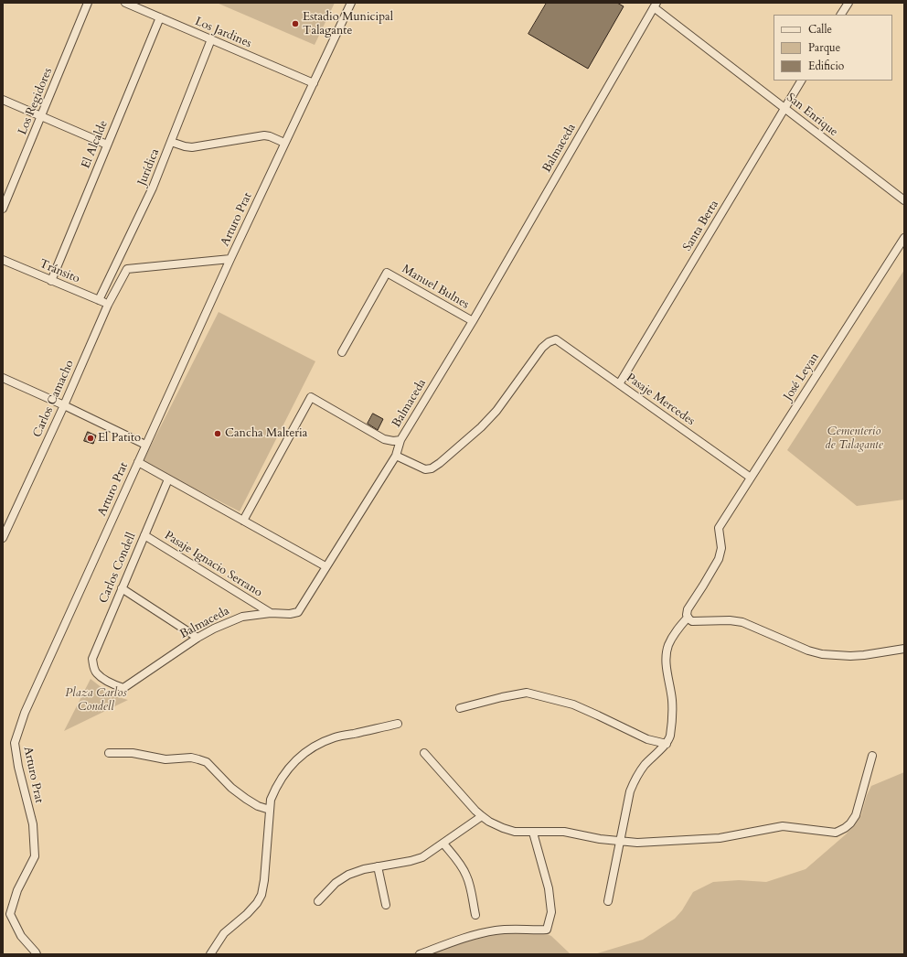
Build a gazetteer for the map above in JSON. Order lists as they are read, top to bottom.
{
  "streets": {
    "street": [
      "Los Jardines",
      "Los Regidores",
      "San Enrique",
      "El Alcalde",
      "Balmaceda",
      "Jurídica",
      "Arturo Prat",
      "Santa Berta",
      "Tránsito",
      "Manuel Bulnes",
      "José Leyan",
      "Carlos Camacho",
      "Pasaje Mercedes",
      "Pasaje Ignacio Serrano",
      "Carlos Condell"
    ]
  },
  "crossings": [
    ["Los Jardines", "El Alcalde"],
    ["Los Jardines", "Jurídica"],
    ["Los Jardines", "Arturo Prat"],
    ["San Enrique", "Balmaceda"],
    ["San Enrique", "Santa Berta"],
    ["El Alcalde", "Tránsito"],
    ["Balmaceda", "Manuel Bulnes"],
    ["Balmaceda", "Pasaje Mercedes"],
    ["Balmaceda", "Pasaje Ignacio Serrano"],
    ["Balmaceda", "Carlos Condell"],
    ["Jurídica", "Tránsito"],
    ["Arturo Prat", "Carlos Camacho"],
    ["Santa Berta", "Pasaje Mercedes"],
    ["Tránsito", "Carlos Camacho"],
    ["José Leyan", "Pasaje Mercedes"],
    ["Pasaje Ignacio Serrano", "Carlos Condell"]
  ],
  "parks": ["Cementerio de Talagante", "Plaza Carlos Condell"],
  "places": ["Estadio Municipal Talagante", "Cancha Malteria", "El Patito"],
  "legend": ["Calle", "Parque", "Edificio"]
}
